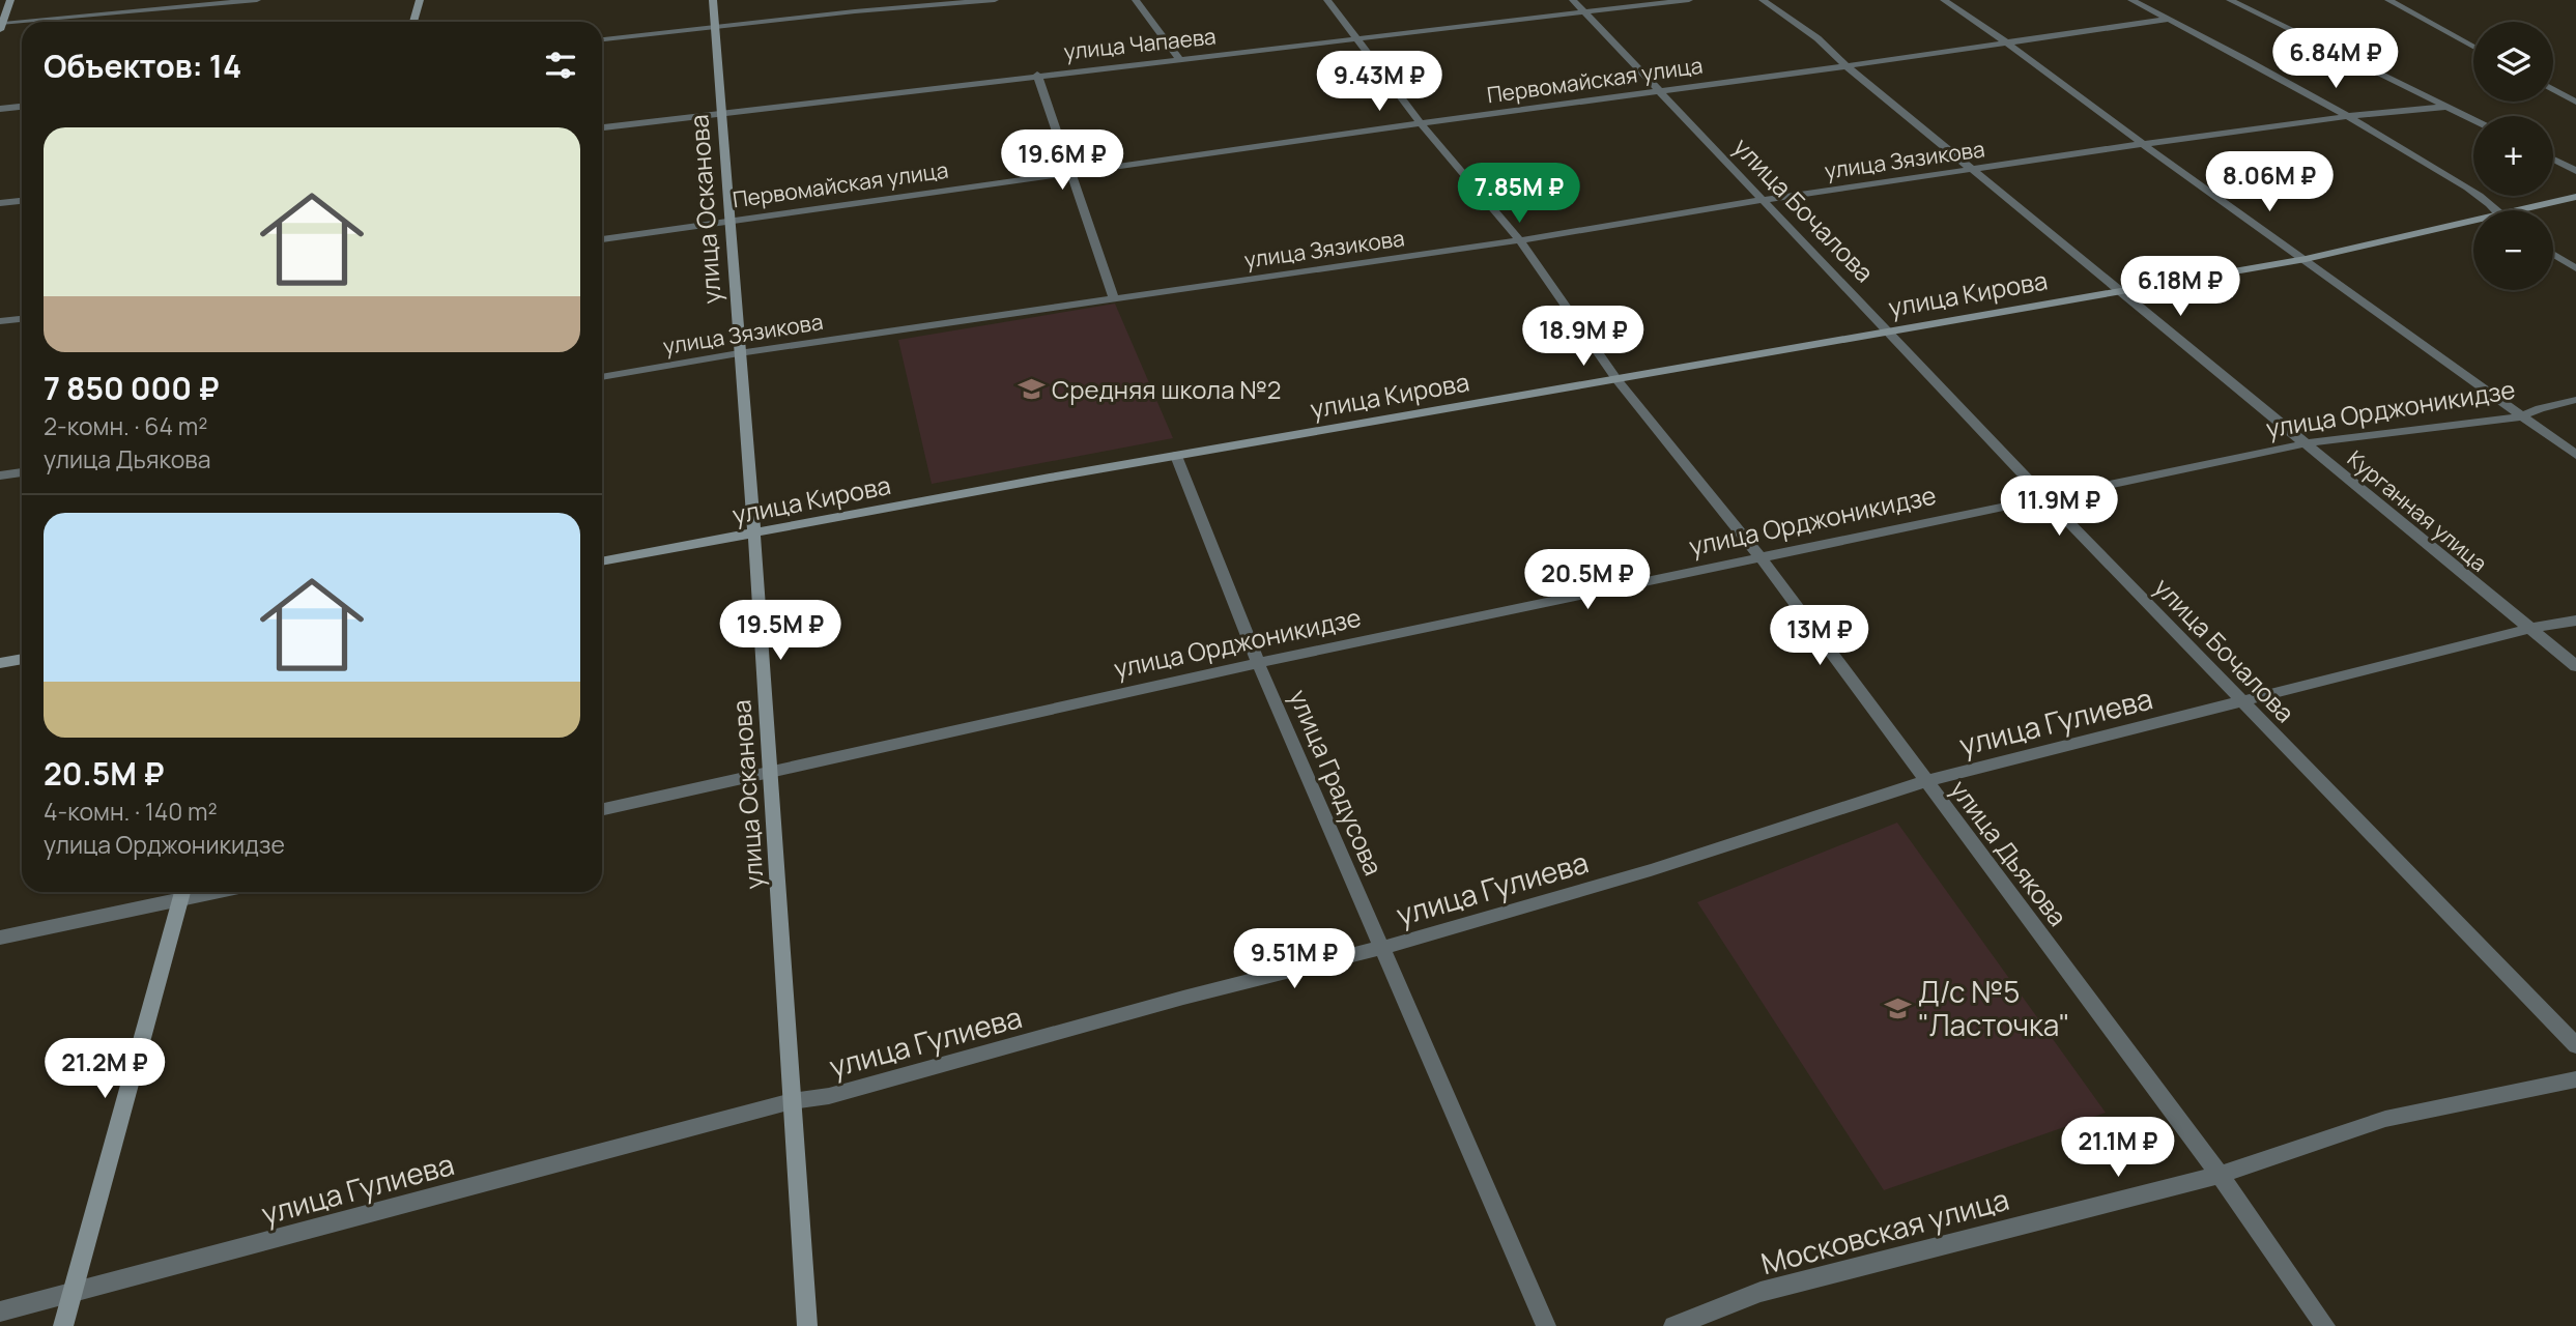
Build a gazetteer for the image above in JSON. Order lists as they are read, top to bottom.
{
  "streets": {
    "main road": ["улица Осканова", "улица Кирова"],
    "street": [
      "улица Чапаева",
      "Первомайская улица",
      "улица Зязикова",
      "улица Бочалова",
      "улица Орджоникидзе",
      "Курганная улица",
      "улица Гулиева",
      "улица Градусова",
      "улица Дьякова",
      "Московская улица"
    ]
  },
  "crossings": [
    ["улица Чапаева", "улица Осканова"],
    ["улица Чапаева", "улица Бочалова"],
    ["улица Чапаева", "улица Дьякова"],
    ["Первомайская улица", "улица Осканова"],
    ["Первомайская улица", "улица Бочалова"],
    ["Первомайская улица", "Курганная улица"],
    ["Первомайская улица", "улица Дьякова"],
    ["улица Зязикова", "улица Осканова"],
    ["улица Зязикова", "улица Бочалова"],
    ["улица Зязикова", "Курганная улица"],
    ["улица Зязикова", "улица Дьякова"],
    ["улица Осканова", "улица Кирова"],
    ["улица Осканова", "улица Орджоникидзе"],
    ["улица Осканова", "улица Гулиева"],
    ["улица Бочалова", "улица Кирова"],
    ["улица Бочалова", "улица Орджоникидзе"],
    ["улица Бочалова", "улица Гулиева"],
    ["улица Кирова", "Курганная улица"],
    ["улица Кирова", "улица Градусова"],
    ["улица Кирова", "улица Дьякова"],
    ["улица Орджоникидзе", "Курганная улица"],
    ["улица Орджоникидзе", "улица Градусова"],
    ["улица Орджоникидзе", "улица Дьякова"],
    ["Курганная улица", "улица Гулиева"],
    ["улица Гулиева", "улица Градусова"],
    ["улица Гулиева", "улица Дьякова"],
    ["улица Дьякова", "Московская улица"]
  ],
  "places": {
    "school or university": ["Средняя школа №2", "Д/с №5 \"Ласточка\""]
  },
  "page": {
    "map_buttons": ["+", "−"],
    "heading": "Объектов: 14",
    "price": [
      "6.84M ₽",
      "9.43M ₽",
      "19.6M ₽",
      "8.06M ₽",
      "7.85M ₽",
      "6.18M ₽",
      "18.9M ₽",
      "11.9M ₽",
      "20.5M ₽",
      "19.5M ₽",
      "13M ₽",
      "9.51M ₽",
      "21.2M ₽",
      "21.1M ₽"
    ],
    "list": [
      {
        "name": "7 850 000 ₽",
        "note": "2-комн. · 64 m² · улица Дьякова"
      },
      {
        "name": "20.5M ₽",
        "note": "4-комн. · 140 m² · улица Орджоникидзе"
      }
    ]
  }
}
